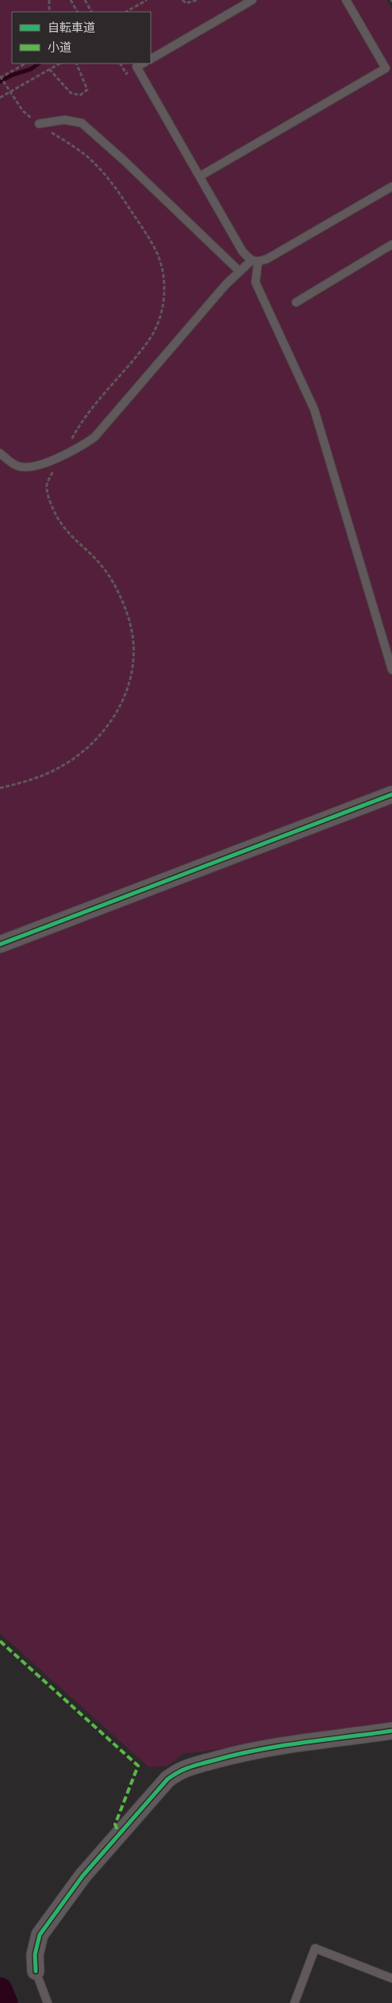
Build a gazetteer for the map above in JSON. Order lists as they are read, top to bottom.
{
  "legend": ["自転車道", "小道"]
}
